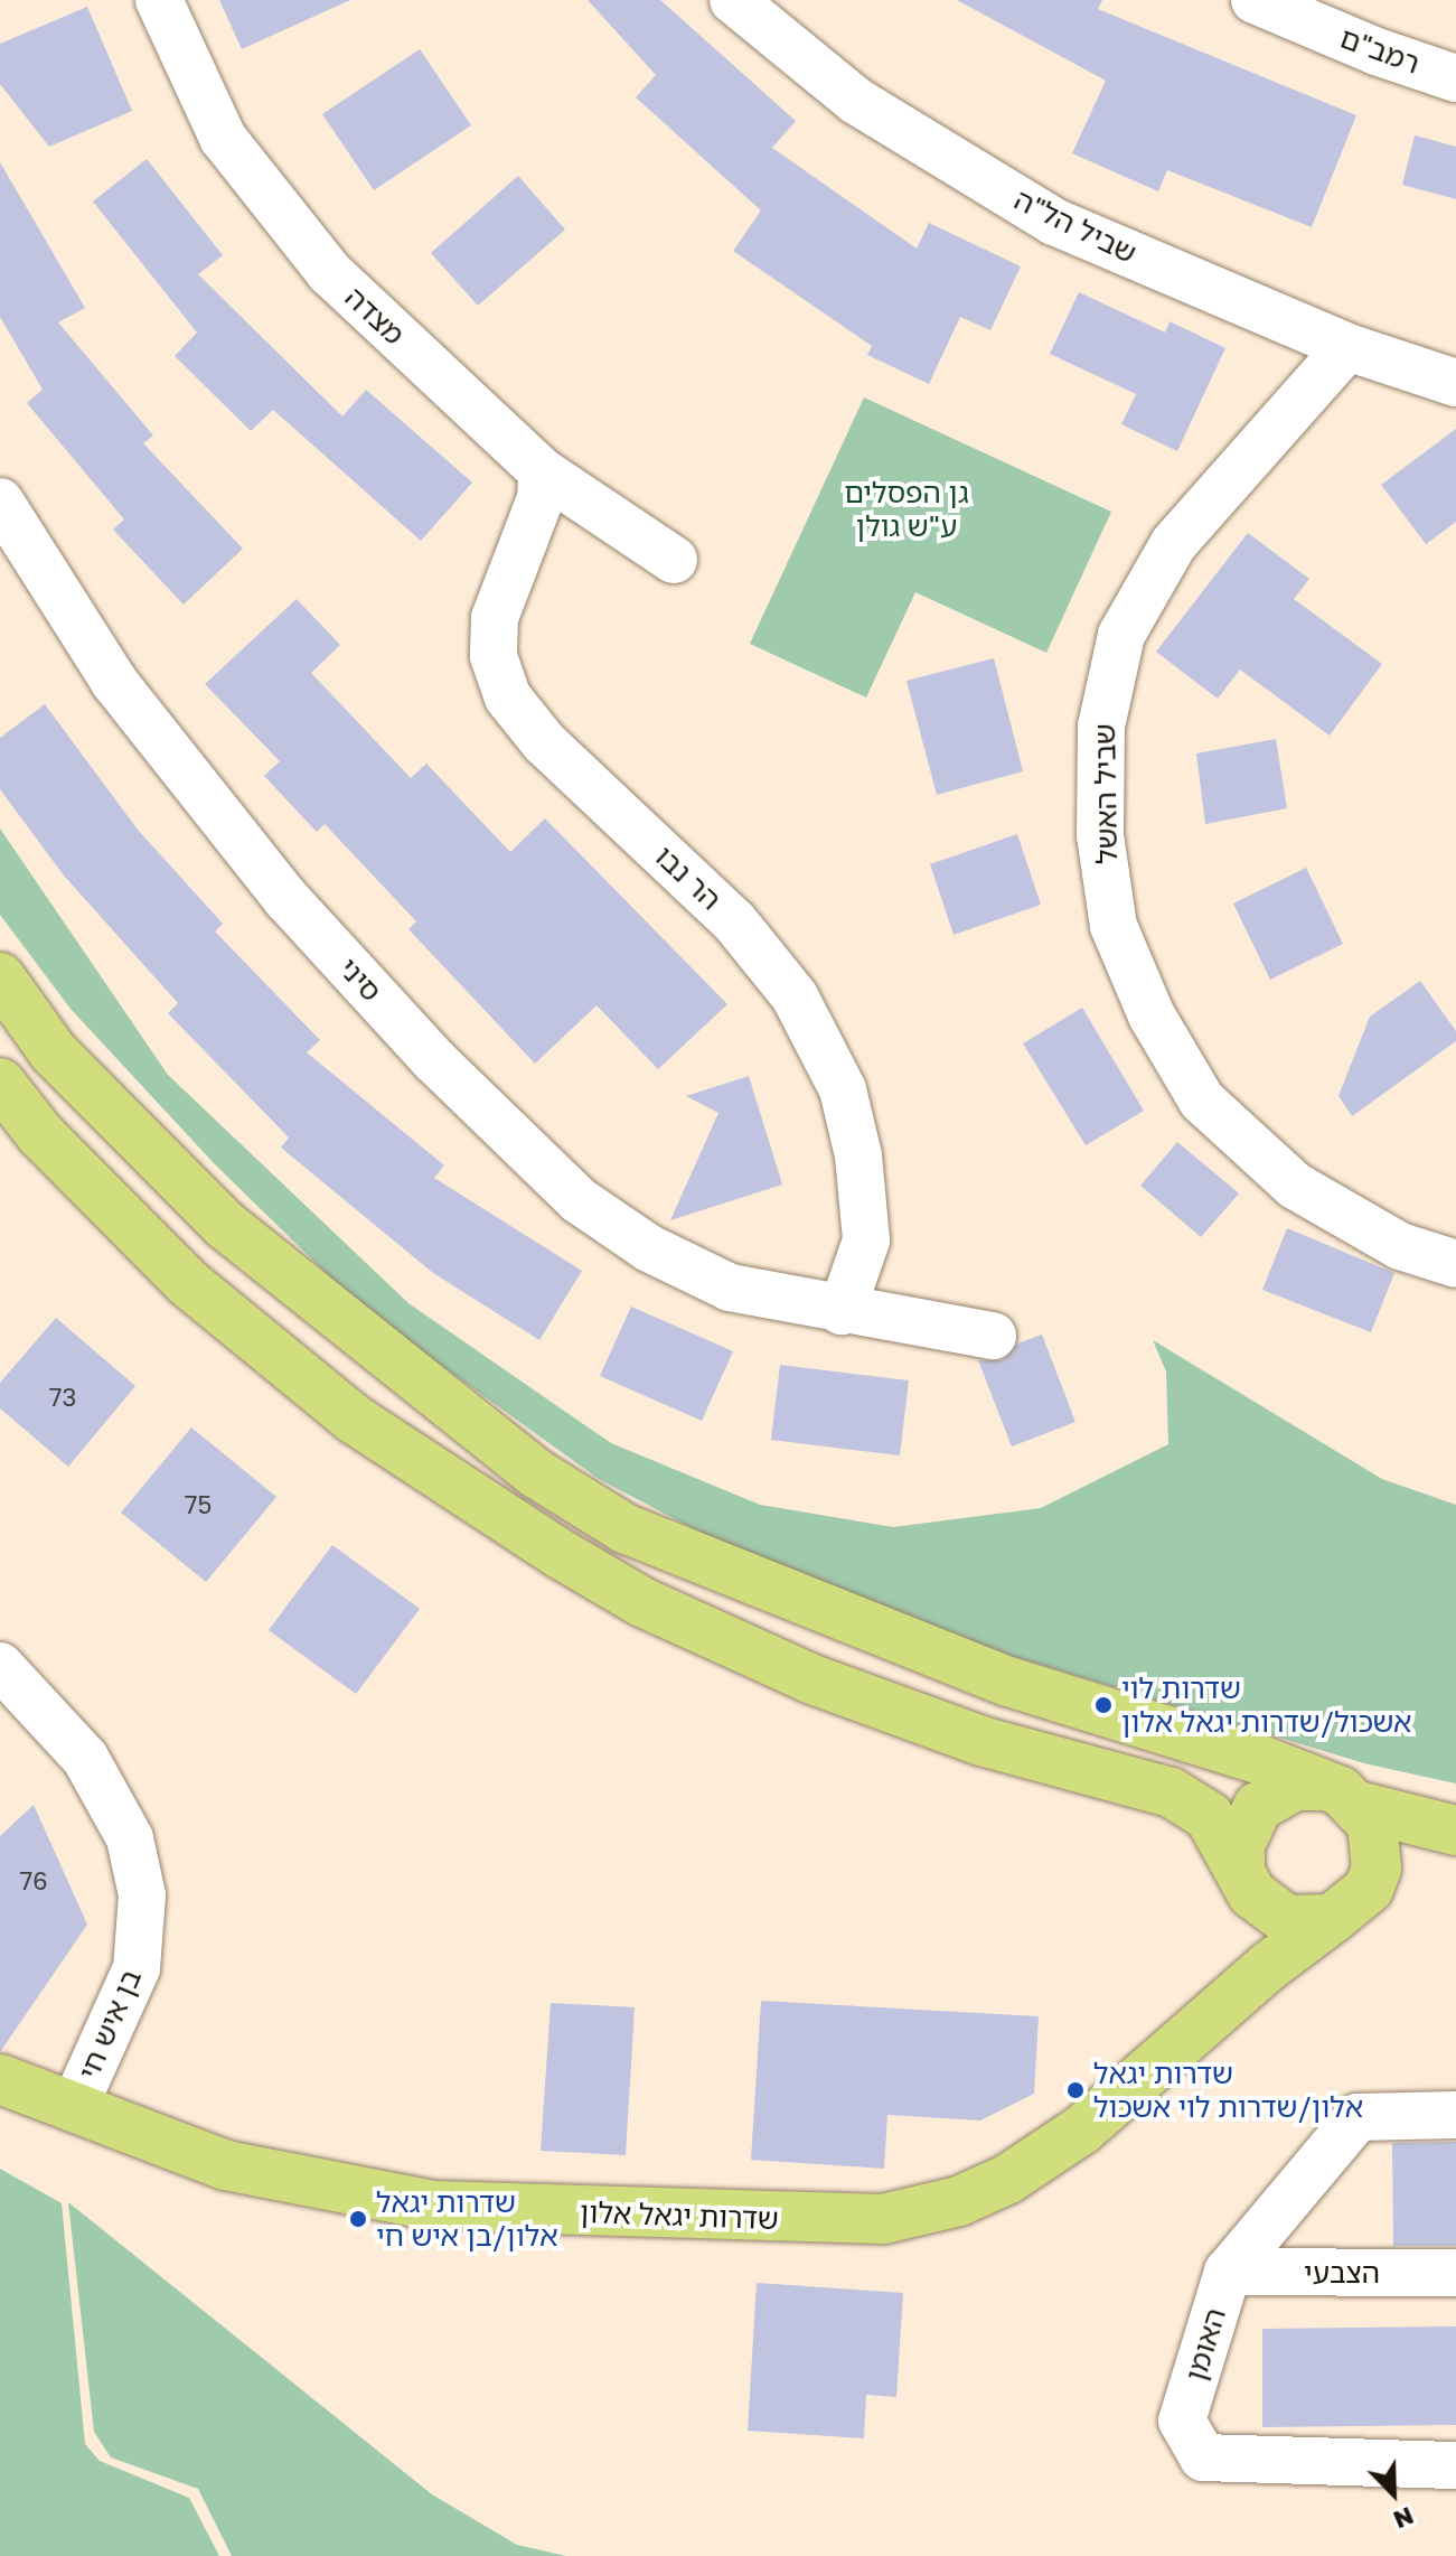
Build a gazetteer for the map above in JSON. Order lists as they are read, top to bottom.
{
  "streets": {
    "main road": ["שדרות יגאל אלון"],
    "street": [
      "רמב\"ם",
      "שביל הל\"ה",
      "מצדה",
      "שביל האשל",
      "הר נבו",
      "סיני",
      "בן איש חי",
      "הצבעי",
      "האומן"
    ]
  },
  "crossings": [
    ["שביל הל\"ה", "שביל האשל"],
    ["מצדה", "הר נבו"],
    ["הר נבו", "סיני"],
    ["בן איש חי", "שדרות יגאל אלון"],
    ["הצבעי", "האומן"]
  ],
  "parks": ["גן הפסלים ע\"ש גולן"],
  "places": ["שדרות לוי אשכול/שדרות יגאל אלון", "שדרות יגאל אלון/שדרות לוי אשכול", "שדרות יגאל אלון/בן איש חי"],
  "house_numbers": ["73", "75", "76"],
  "north": "bottom right"
}
